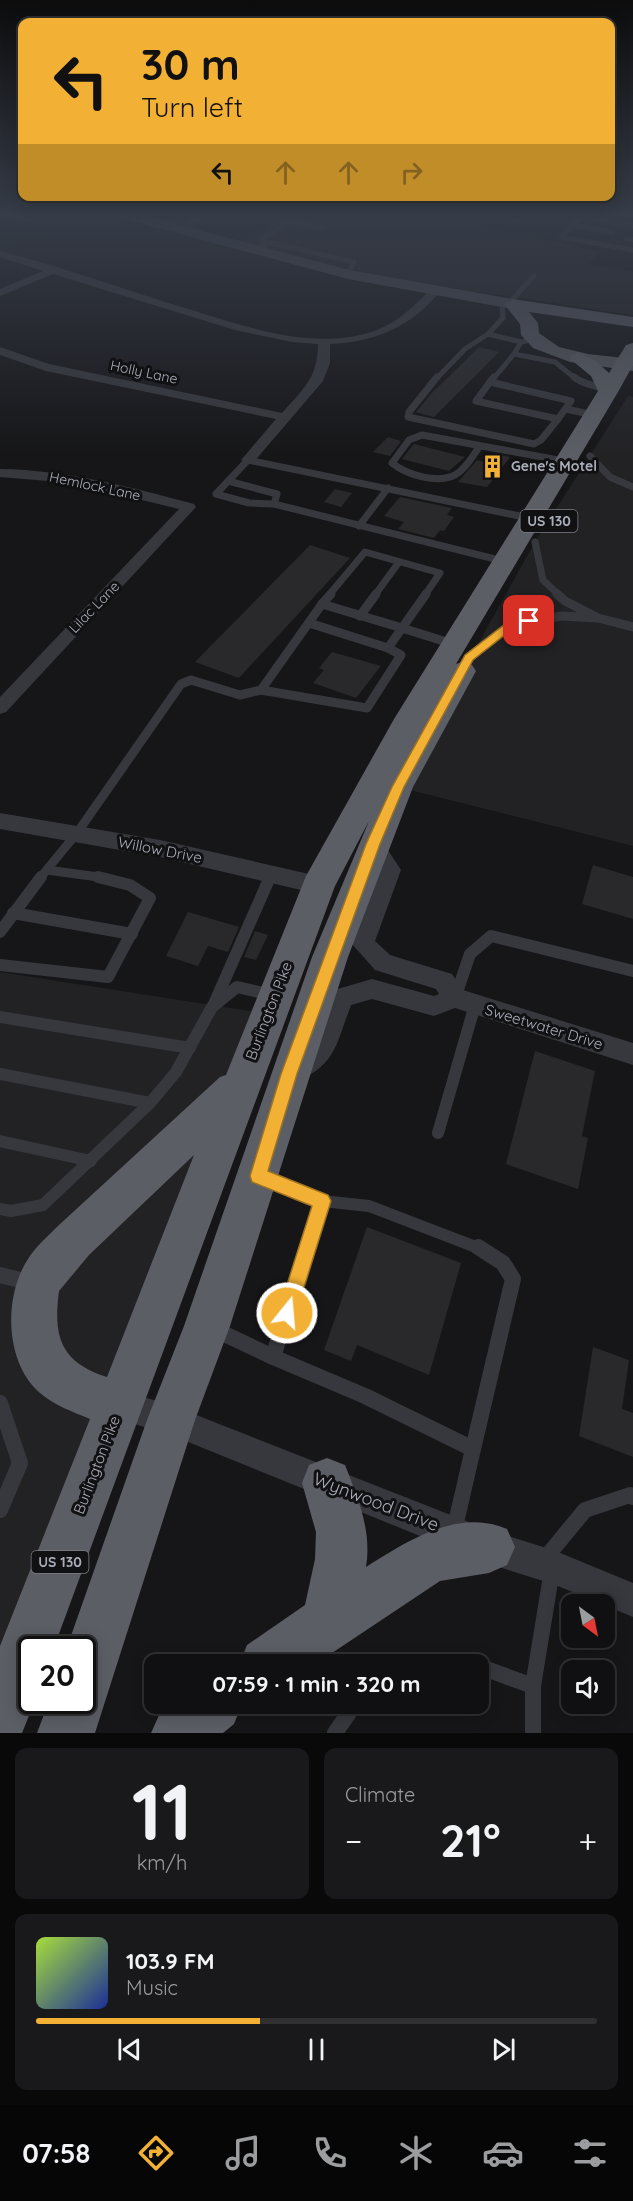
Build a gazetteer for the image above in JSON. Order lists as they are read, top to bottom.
{
  "streets": {
    "highway": ["US 130", "Burlington Pike"],
    "street": [
      "Holly Lane",
      "Hemlock Lane",
      "Lilac Lane",
      "Willow Drive",
      "Sweetwater Drive",
      "Wynwood Drive"
    ]
  },
  "crossings": [
    ["Hemlock Lane", "Lilac Lane"],
    ["Willow Drive", "Burlington Pike"],
    ["Burlington Pike", "Sweetwater Drive"],
    ["Burlington Pike", "Wynwood Drive"]
  ],
  "places": {
    "building": ["Gene's Motel"]
  },
  "north": "bottom right",
  "page": {
    "turn": ["30 m", "Turn left"],
    "limit": "20",
    "trip": "07:59 · 1 min · 320 m",
    "tile": [
      ["11", "km/h"],
      "Climate"
    ],
    "heat": ["−", "21°", "+"],
    "song": ["103.9 FM", "Music"],
    "tabs": "07:58"
  }
}
